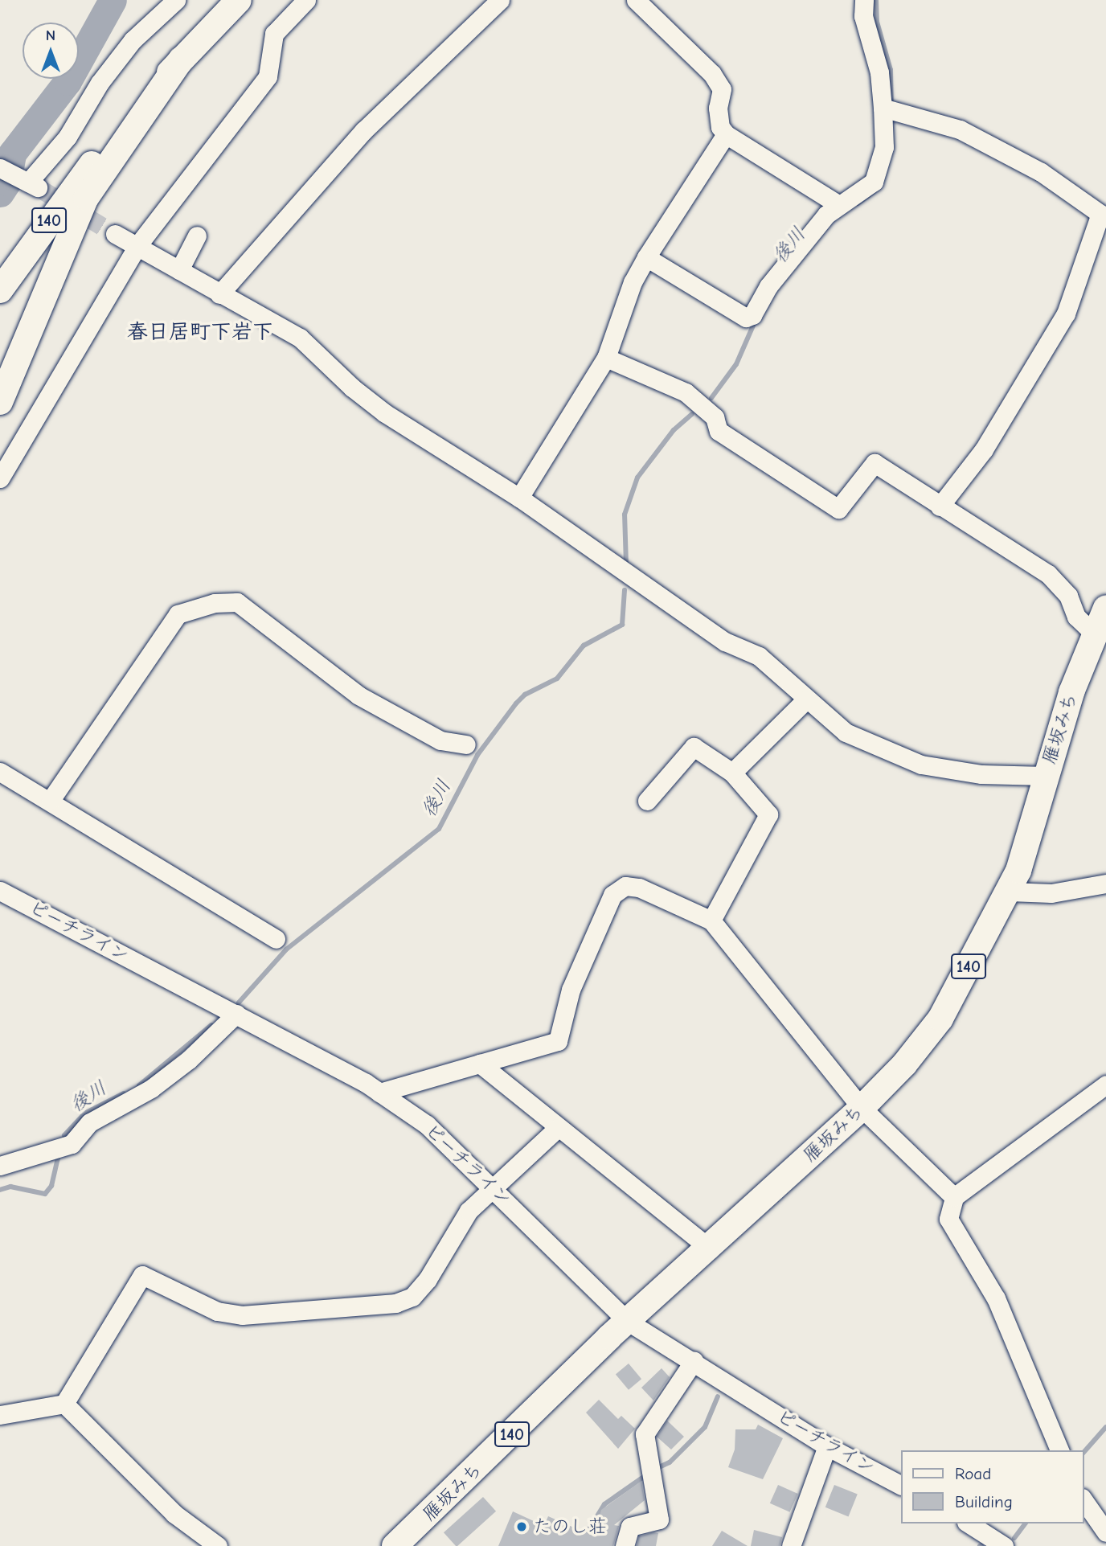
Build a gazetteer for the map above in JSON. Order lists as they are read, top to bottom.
{
  "streets": {
    "highway": ["140", "雁坂みち"],
    "street": ["ピーチライン"]
  },
  "crossings": [
    ["雁坂みち", "ピーチライン"]
  ],
  "districts": ["春日居町下岩下"],
  "water": ["後川"],
  "places": ["たのし荘"],
  "legend": ["Road", "Building"],
  "north": "top"
}
